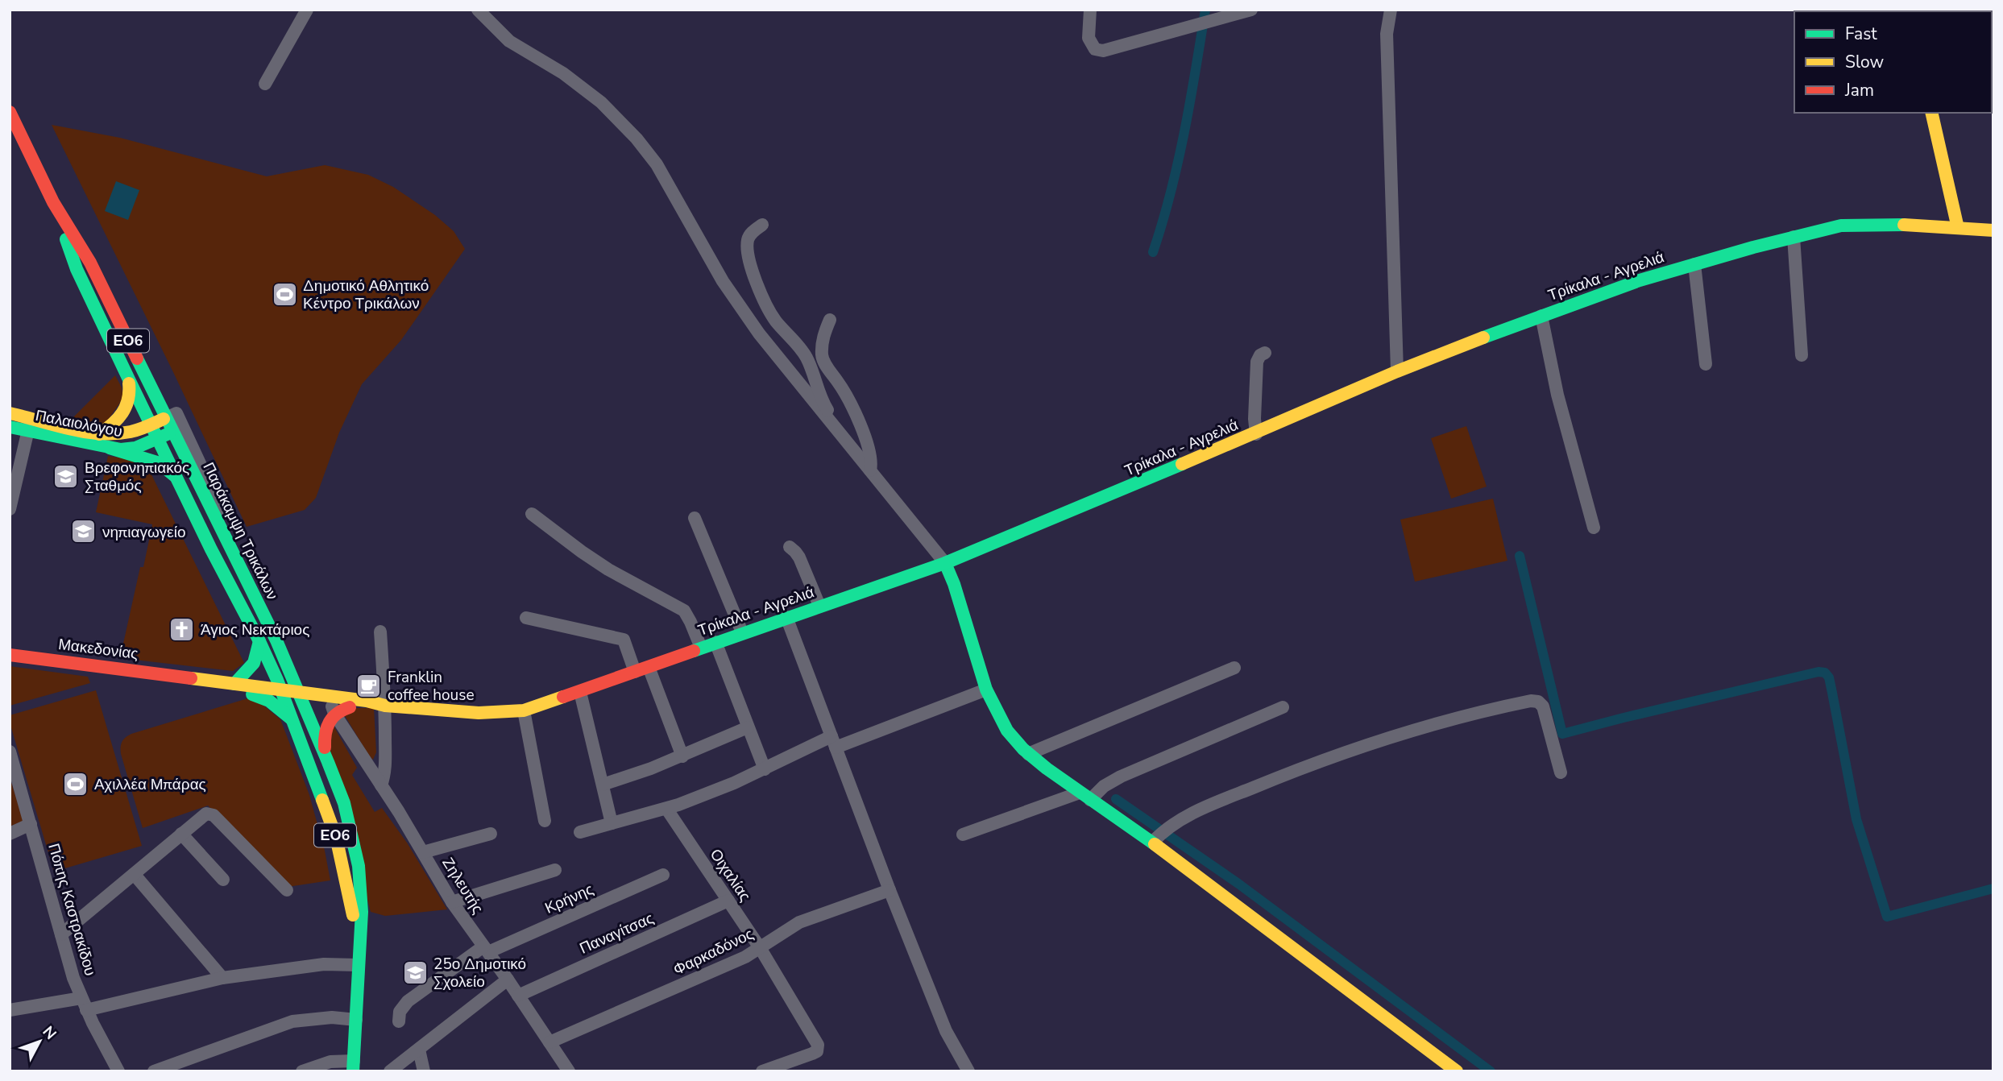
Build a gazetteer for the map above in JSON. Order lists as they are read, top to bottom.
{
  "streets": {
    "main road": [
      "Τρίκαλα - Αγρελιά",
      "ΕΟ6",
      "Παλαιολόγου",
      "Παράκαμψη Τρικάλων",
      "Μακεδονίας"
    ],
    "street": [
      "Οιχαλίας",
      "Ζηλευτής",
      "Κρήνης",
      "Πόπης Καστρακίδου",
      "Παναγίτσας",
      "Φαρκαδόνος"
    ]
  },
  "crossings": [
    ["Τρίκαλα - Αγρελιά", "Παράκαμψη Τρικάλων"],
    ["Τρίκαλα - Αγρελιά", "Μακεδονίας"],
    ["Τρίκαλα - Αγρελιά", "Ζηλευτής"],
    ["Παλαιολόγου", "Παράκαμψη Τρικάλων"],
    ["Παράκαμψη Τρικάλων", "Μακεδονίας"],
    ["Οιχαλίας", "Παναγίτσας"],
    ["Οιχαλίας", "Φαρκαδόνος"],
    ["Ζηλευτής", "Κρήνης"],
    ["Ζηλευτής", "Παναγίτσας"],
    ["Ζηλευτής", "Φαρκαδόνος"]
  ],
  "places": {
    "sports": ["Δημοτικό Αθλητικό Κέντρο Τρικάλων", "Αχιλλέα Μπάρας"],
    "school or university": ["Βρεφονηπιακός Σταθμός", "νηπιαγωγείο", "25ο Δημοτικό Σχολείο"],
    "church": ["Άγιος Νεκτάριος"],
    "cafe": ["Franklin coffee house"]
  },
  "legend": ["Fast", "Slow", "Jam"],
  "north": "top right"
}
